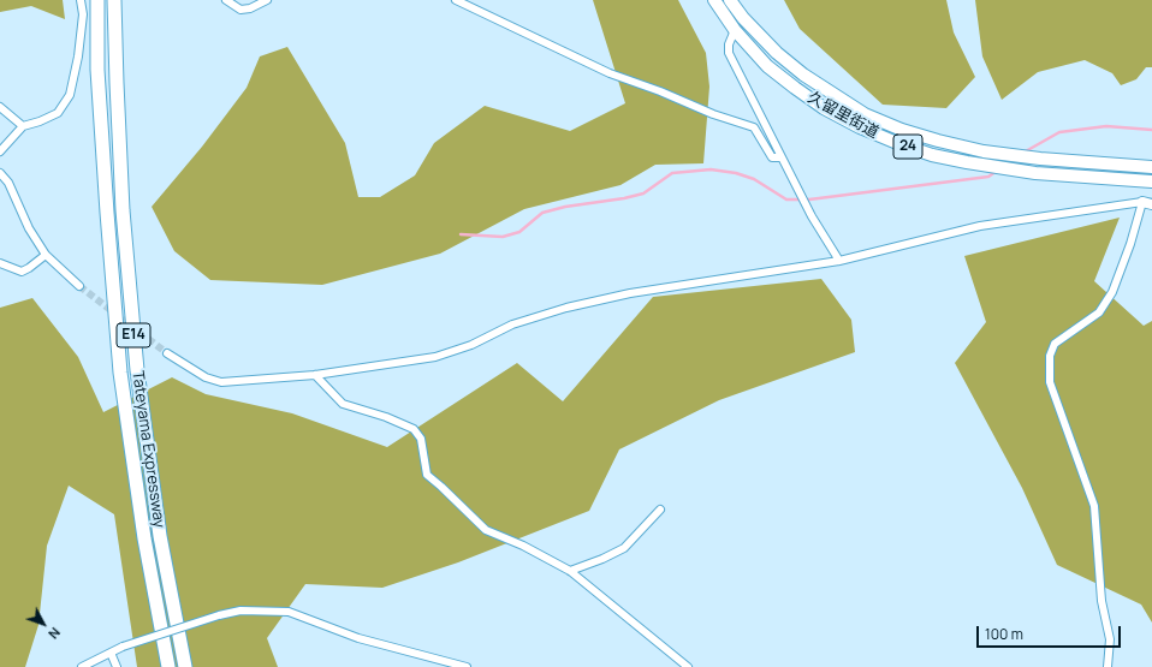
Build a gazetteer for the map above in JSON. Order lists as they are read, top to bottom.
{
  "streets": {
    "highway": ["E14", "Tateyama Expressway"],
    "main road": ["久留里街道", "24"]
  },
  "scale_bar": "100 m",
  "north": "bottom right"
}
